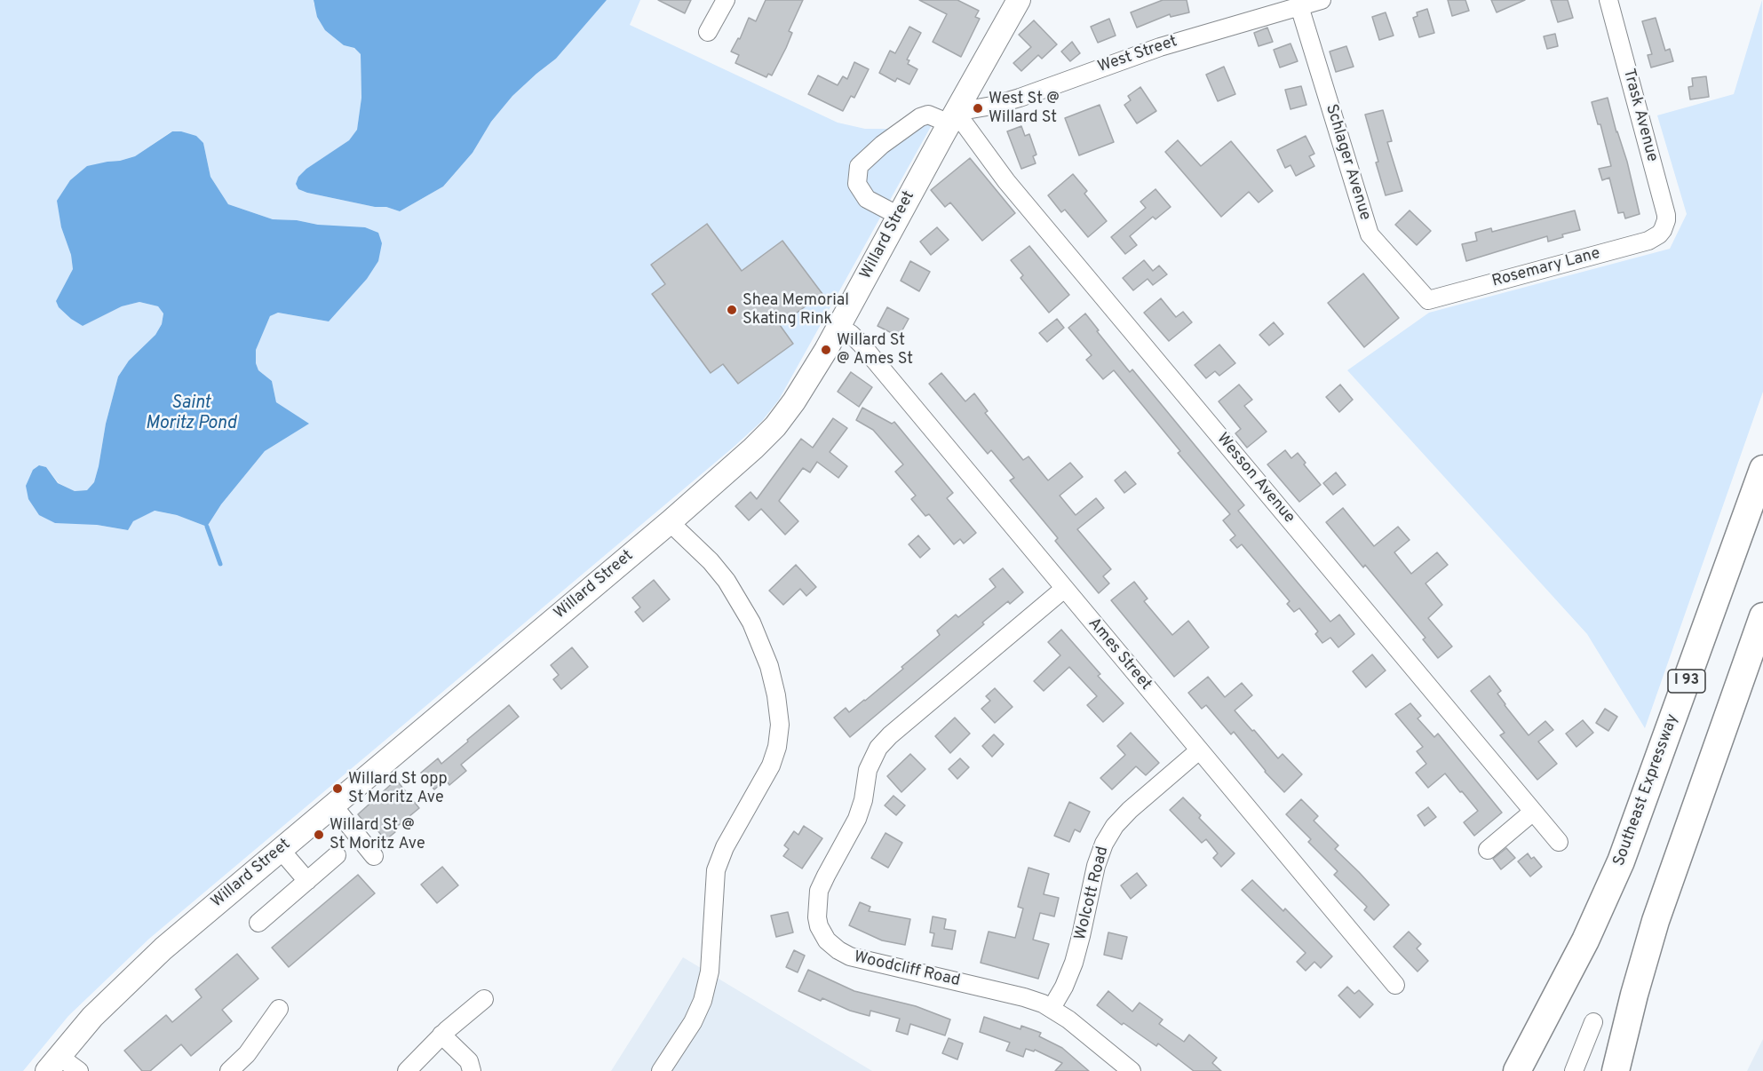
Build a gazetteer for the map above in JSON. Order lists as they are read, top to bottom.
{
  "streets": {
    "highway": ["I 93", "Southeast Expressway"],
    "main road": ["Willard Street"],
    "street": [
      "West Street",
      "Trask Avenue",
      "Schlager Avenue",
      "Rosemary Lane",
      "Wesson Avenue",
      "Ames Street",
      "Wolcott Road",
      "Woodcliff Road"
    ]
  },
  "crossings": [
    ["West Street", "Schlager Avenue"],
    ["West Street", "Willard Street"],
    ["West Street", "Wesson Avenue"],
    ["Trask Avenue", "Rosemary Lane"],
    ["Schlager Avenue", "Rosemary Lane"],
    ["Willard Street", "Wesson Avenue"],
    ["Willard Street", "Ames Street"],
    ["Ames Street", "Wolcott Road"],
    ["Ames Street", "Woodcliff Road"],
    ["Wolcott Road", "Woodcliff Road"]
  ],
  "water": ["Saint Moritz Pond"],
  "places": [
    "West St @ Willard St",
    "Shea Memorial Skating Rink",
    "Willard St @ Ames St",
    "Willard St opp St Moritz Ave",
    "Willard St @ St Moritz Ave"
  ]
}
